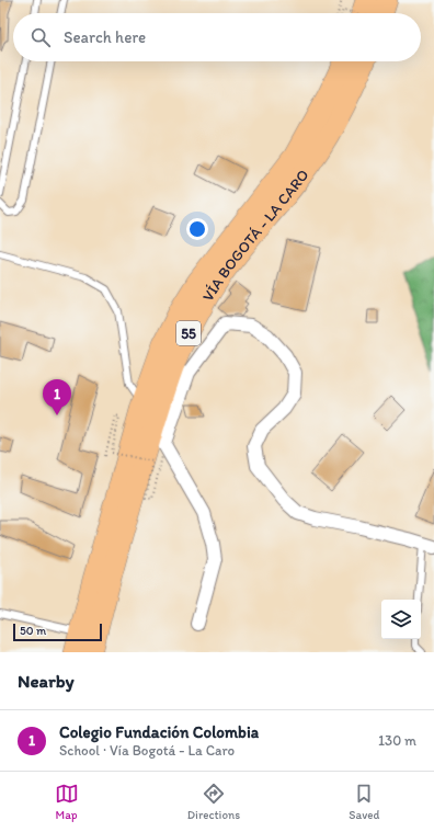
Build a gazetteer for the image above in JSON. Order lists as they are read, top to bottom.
{
  "streets": {
    "main road": ["VÍA BOGOTÁ - LA CARO", "55"]
  },
  "scale_bar": "50 m",
  "page": {
    "search": "Search here",
    "pins": "1",
    "scale": "50 m",
    "heading": "Nearby",
    "list": [
      {
        "mark": "1",
        "name": "Colegio Fundación Colombia",
        "note": "School · Vía Bogotá - La Caro",
        "value": "130 m"
      }
    ],
    "nav": ["Map", "Directions", "Saved"]
  }
}
